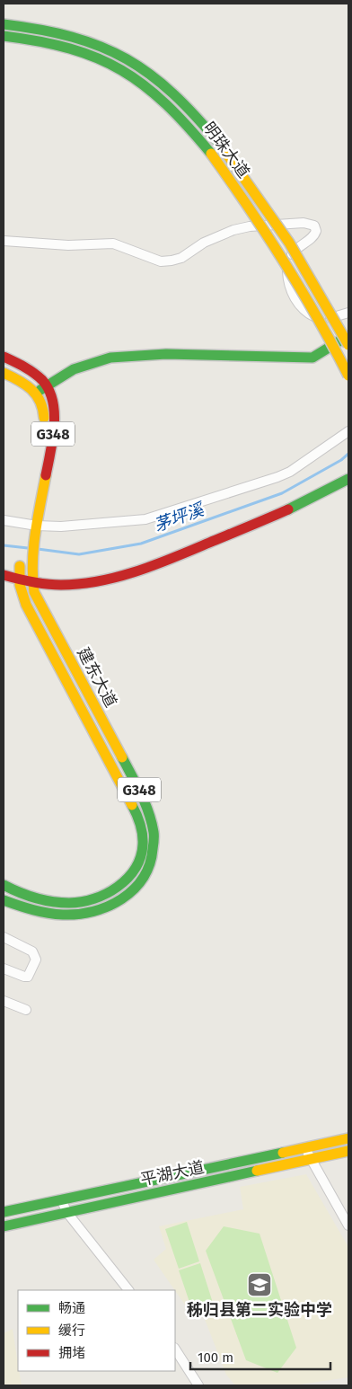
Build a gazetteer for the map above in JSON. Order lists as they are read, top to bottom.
{
  "streets": {
    "main road": [
      "明珠大道",
      "G348",
      "建东大道",
      "平湖大道"
    ]
  },
  "water": ["茅坪溪"],
  "places": {
    "school or university": ["秭归县第二实验中学"]
  },
  "legend": ["畅通", "缓行", "拥堵"],
  "scale_bar": "100 m"
}
